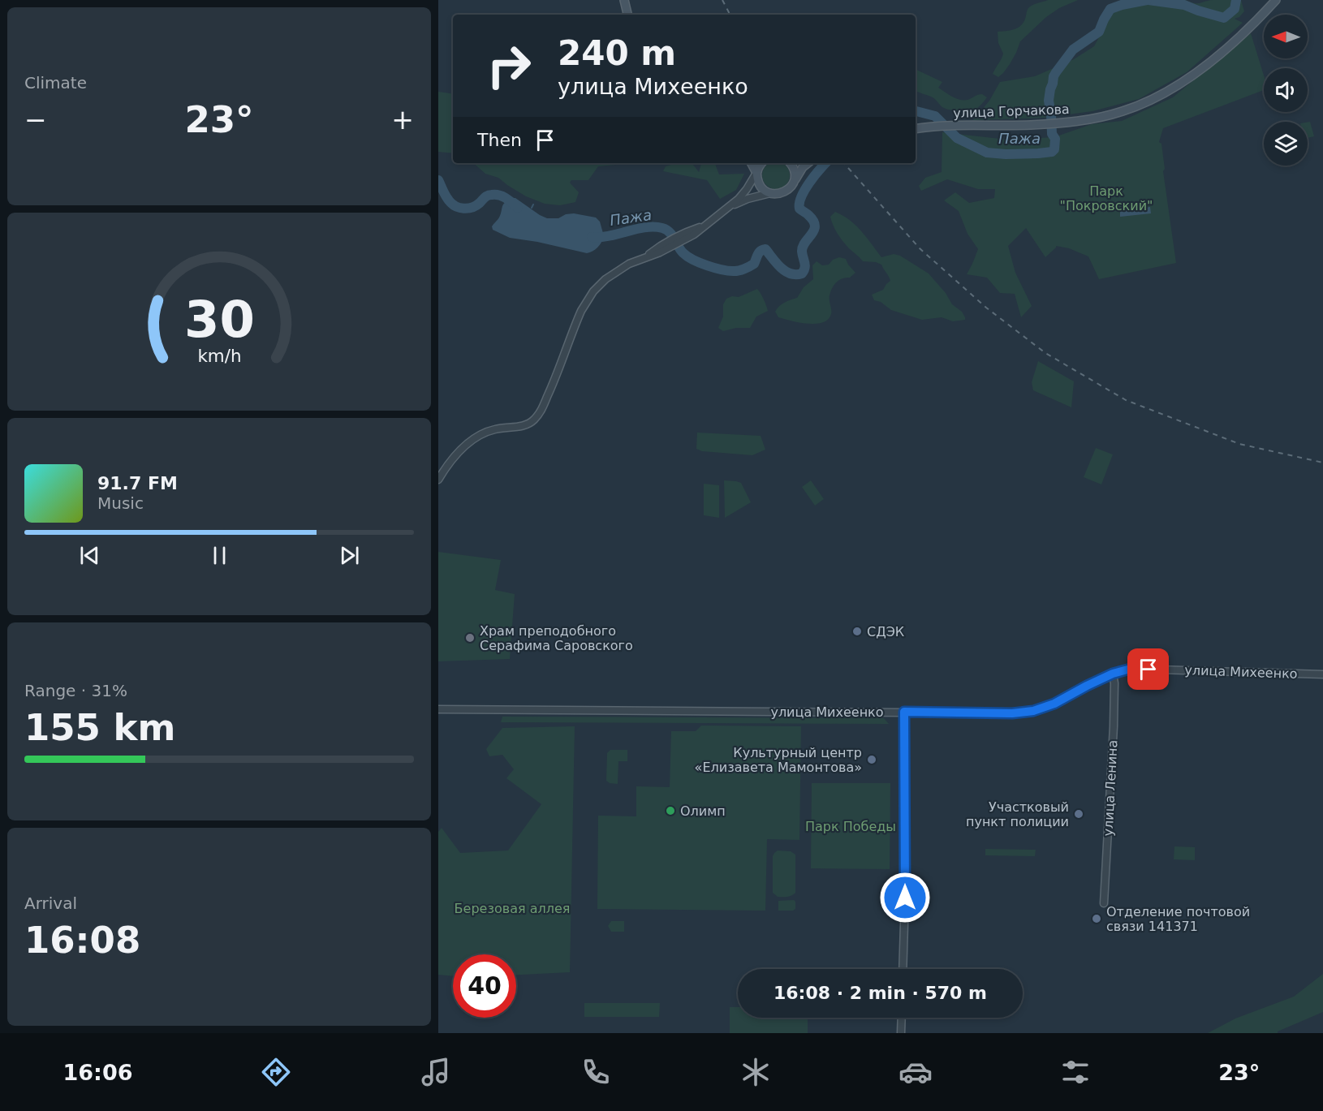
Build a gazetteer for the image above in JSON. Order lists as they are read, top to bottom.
{
  "streets": {
    "main road": ["улица Горчакова"],
    "street": ["улица Михеенко", "улица Ленина"]
  },
  "crossings": [
    ["улица Михеенко", "улица Ленина"]
  ],
  "water": ["Пажа"],
  "parks": ["Парк \"Покровский\"", "Парк Победы", "Березовая аллея"],
  "places": [
    "СДЭК",
    "Храм преподобного Серафима Саровского",
    "Культурный центр «Елизавета Мамонтова»",
    "Олимп",
    "Участковый пункт полиции",
    "Отделение почтовой связи 141371"
  ],
  "north": "left",
  "page": {
    "tile": [
      "Climate",
      ["Range · 31%", "155 km"],
      ["Arrival", "16:08"]
    ],
    "turn": ["240 m", "улица Михеенко"],
    "heat": ["−", "23°", "+"],
    "then": "Then",
    "song": ["91.7 FM", "Music"],
    "limit": "40",
    "trip": "16:08 · 2 min · 570 m",
    "tabs": ["16:06", "23°"],
    "gauge": ["30", "km/h"]
  }
}
